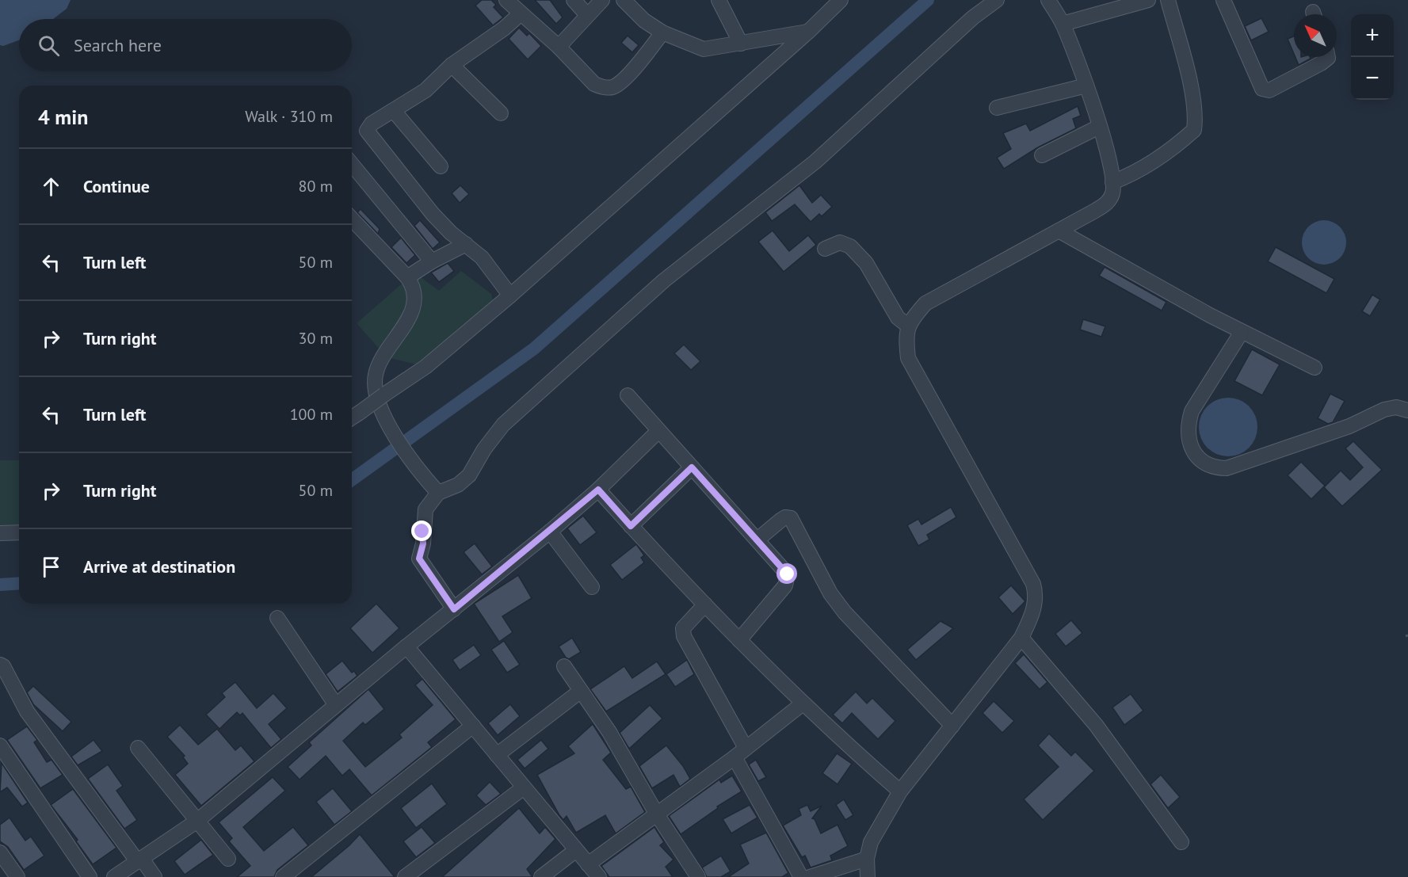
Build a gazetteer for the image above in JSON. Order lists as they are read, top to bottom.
{
  "north": "top left",
  "page": {
    "map_buttons": ["+", "−"],
    "search": "Search here",
    "heading": ["4 min", "Walk · 310 m"],
    "list": [
      ["Continue", "80 m"],
      ["Turn left", "50 m"],
      ["Turn right", "30 m"],
      ["Turn left", "100 m"],
      ["Turn right", "50 m"],
      "Arrive at destination"
    ]
  }
}
